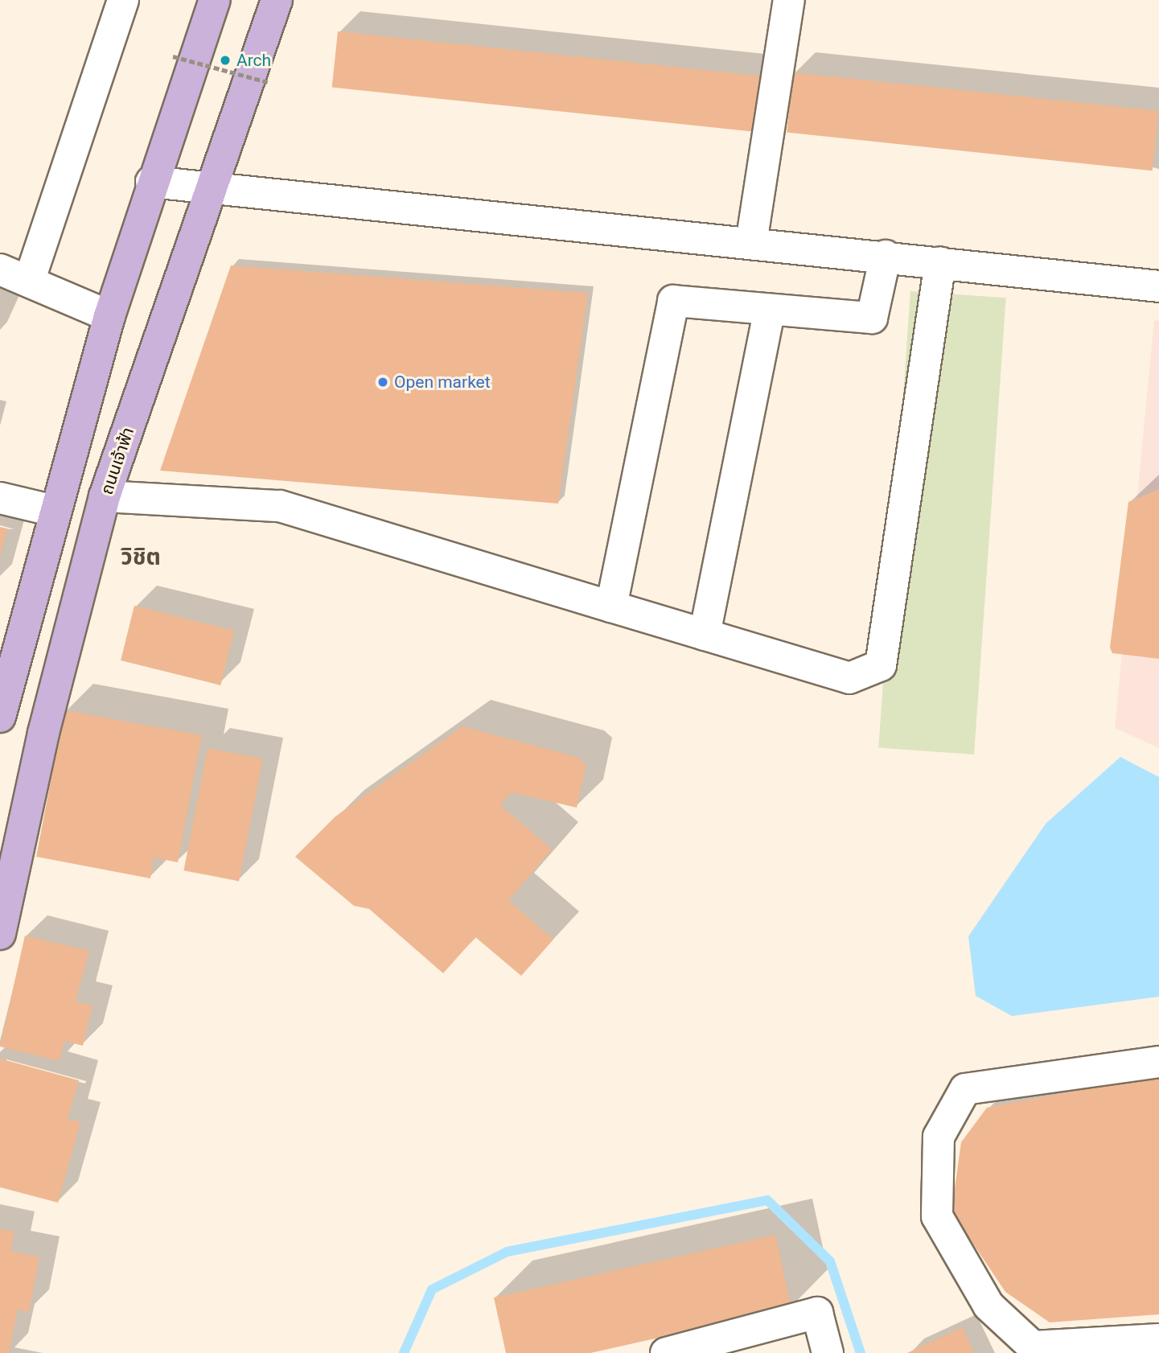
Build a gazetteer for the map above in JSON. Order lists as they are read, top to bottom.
{
  "streets": {
    "main road": ["ถนนเจ้าฟ้า"]
  },
  "districts": ["วิชิต"],
  "places": ["Arch", "Open market"]
}
